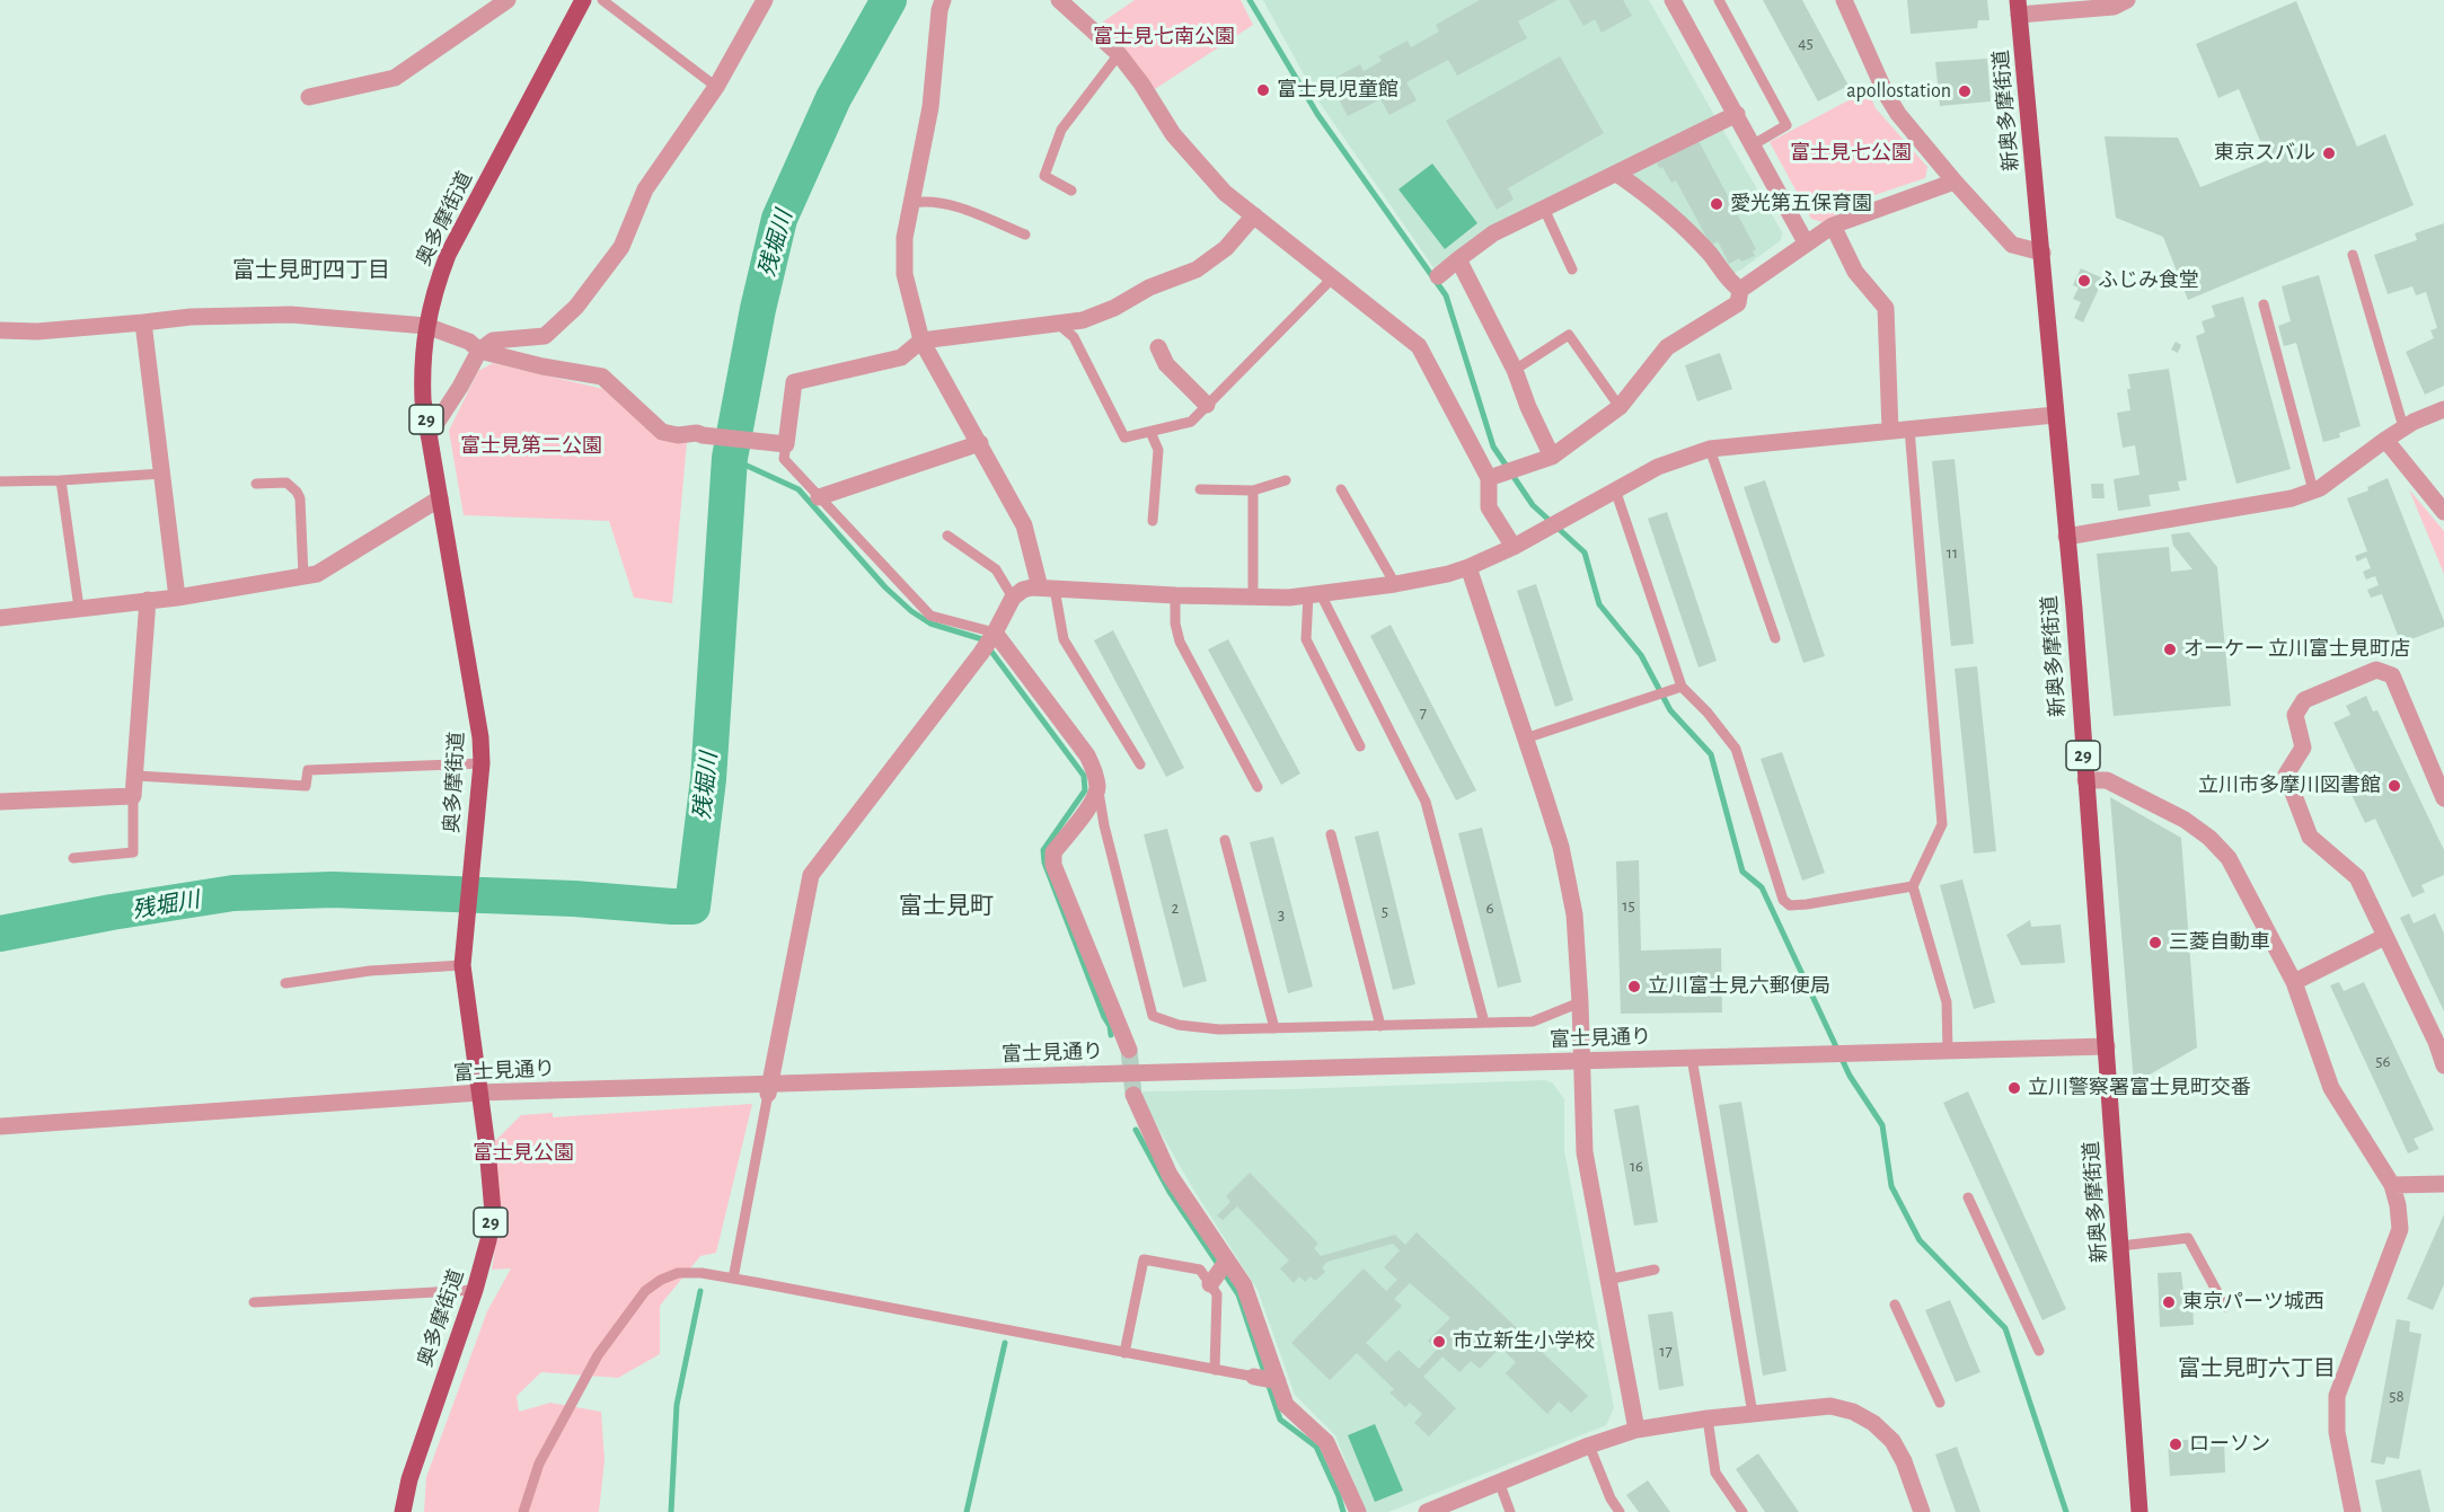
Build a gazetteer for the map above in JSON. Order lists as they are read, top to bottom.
{
  "streets": {
    "main road": ["新奥多摩街道", "奥多摩街道", "29"],
    "street": ["富士見通り"]
  },
  "crossings": [
    ["新奥多摩街道", "富士見通り"],
    ["奥多摩街道", "富士見通り"]
  ],
  "districts": ["富士見町四丁目", "富士見町", "富士見町六丁目"],
  "water": ["残堀川"],
  "parks": [
    "富士見七南公園",
    "富士見七公園",
    "富士見第二公園",
    "富士見公園"
  ],
  "places": [
    "富士見児童館",
    "apollostation",
    "東京スバル",
    "愛光第五保育園",
    "ふじみ食堂",
    "オーケー 立川富士見町店",
    "立川市多摩川図書館",
    "三菱自動車",
    "立川富士見六郵便局",
    "立川警察署富士見町交番",
    "東京パーツ城西",
    "市立新生小学校",
    "ローソン"
  ],
  "house_numbers": [
    "45",
    "11",
    "7",
    "15",
    "2",
    "6",
    "5",
    "3",
    "56",
    "16",
    "17",
    "58"
  ]
}
